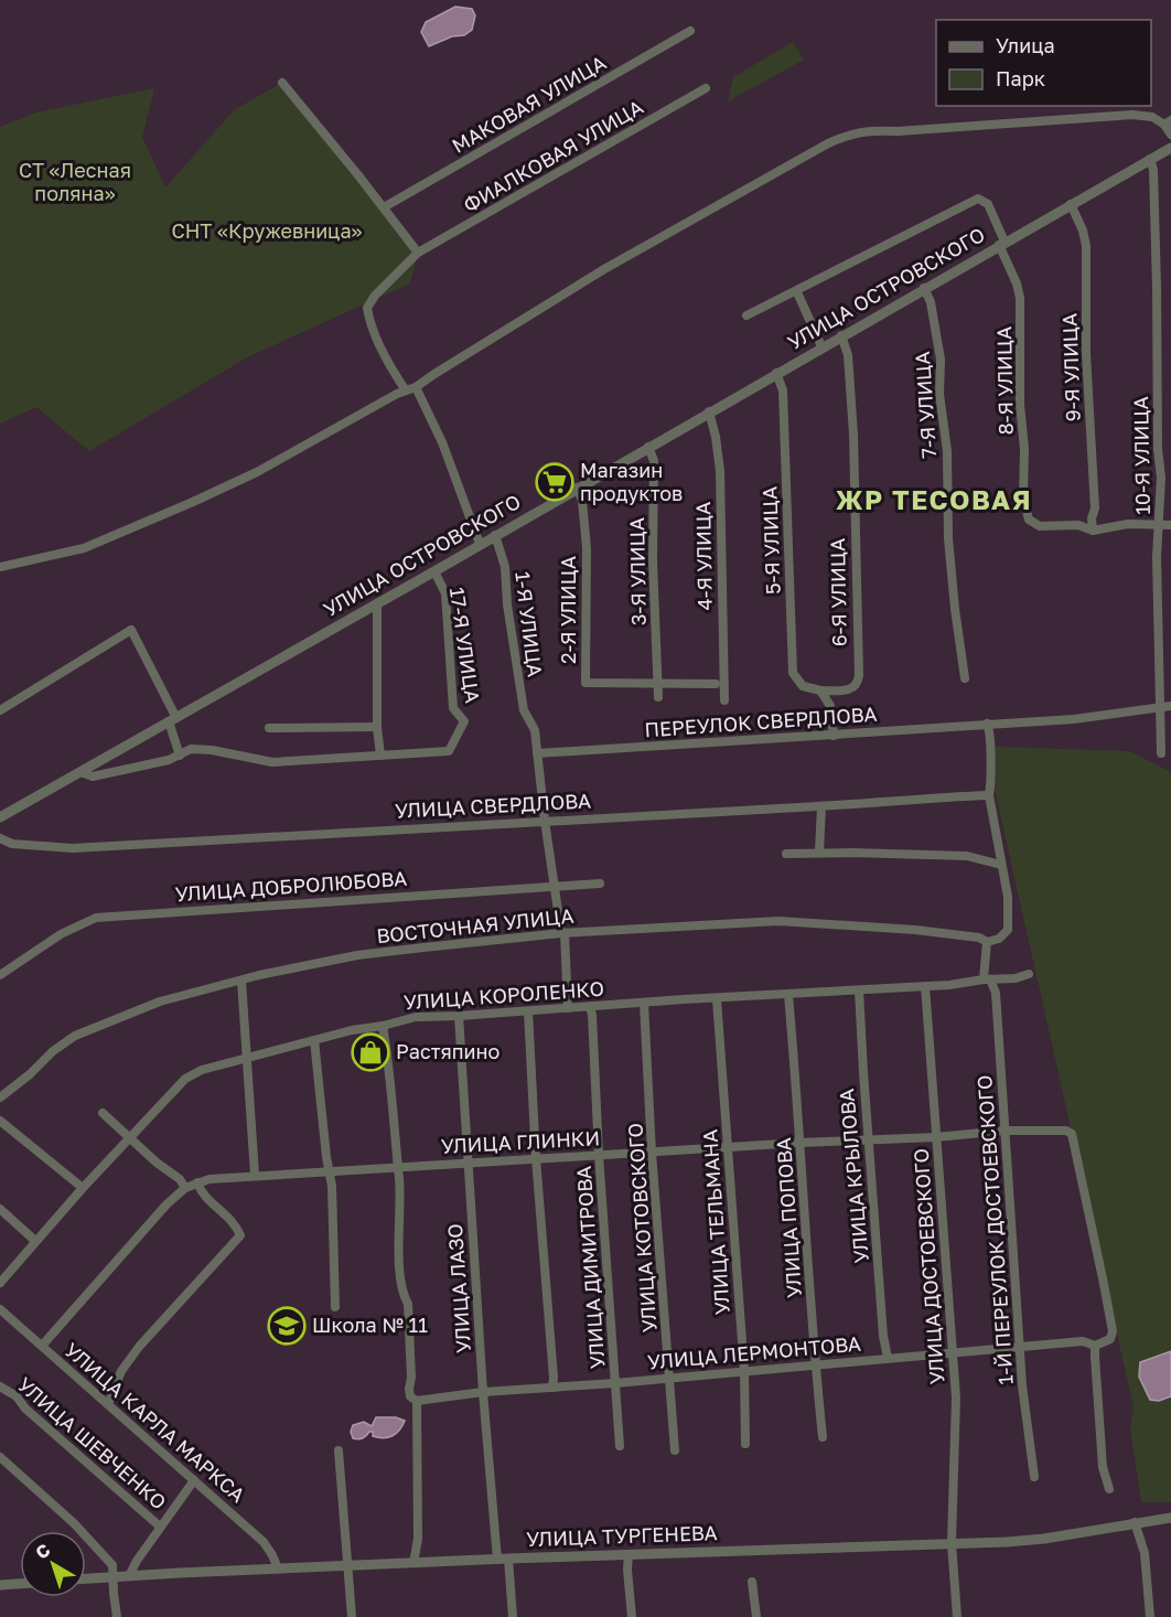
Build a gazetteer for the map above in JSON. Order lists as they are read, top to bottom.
{
  "streets": {
    "street": [
      "МАКОВАЯ УЛИЦА",
      "ФИАЛКОВАЯ УЛИЦА",
      "УЛИЦА ОСТРОВСКОГО",
      "9-Я УЛИЦА",
      "8-Я УЛИЦА",
      "7-Я УЛИЦА",
      "10-Я УЛИЦА",
      "5-Я УЛИЦА",
      "4-Я УЛИЦА",
      "3-Я УЛИЦА",
      "6-Я УЛИЦА",
      "2-Я УЛИЦА",
      "1-Я УЛИЦА",
      "17-Я УЛИЦА",
      "ПЕРЕУЛОК СВЕРДЛОВА",
      "УЛИЦА СВЕРДЛОВА",
      "УЛИЦА ДОБРОЛЮБОВА",
      "ВОСТОЧНАЯ УЛИЦА",
      "УЛИЦА КОРОЛЕНКО",
      "УЛИЦА ГЛИНКИ",
      "УЛИЦА КРЫЛОВА",
      "УЛИЦА ПОПОВА",
      "УЛИЦА ТЕЛЬМАНА",
      "УЛИЦА КОТОВСКОГО",
      "1-Й ПЕРЕУЛОК ДОСТОЕВСКОГО",
      "УЛИЦА ДОСТОЕВСКОГО",
      "УЛИЦА ДИМИТРОВА",
      "УЛИЦА ЛАЗО",
      "УЛИЦА ЛЕРМОНТОВА",
      "УЛИЦА КАРЛА МАРКСА",
      "УЛИЦА ШЕВЧЕНКО",
      "УЛИЦА ТУРГЕНЕВА"
    ]
  },
  "crossings": [
    ["УЛИЦА ОСТРОВСКОГО", "9-Я УЛИЦА"],
    ["УЛИЦА ОСТРОВСКОГО", "8-Я УЛИЦА"],
    ["УЛИЦА ОСТРОВСКОГО", "7-Я УЛИЦА"],
    ["УЛИЦА ОСТРОВСКОГО", "10-Я УЛИЦА"],
    ["УЛИЦА ОСТРОВСКОГО", "5-Я УЛИЦА"],
    ["УЛИЦА ОСТРОВСКОГО", "4-Я УЛИЦА"],
    ["УЛИЦА ОСТРОВСКОГО", "3-Я УЛИЦА"],
    ["УЛИЦА ОСТРОВСКОГО", "6-Я УЛИЦА"],
    ["УЛИЦА ОСТРОВСКОГО", "2-Я УЛИЦА"],
    ["УЛИЦА ОСТРОВСКОГО", "1-Я УЛИЦА"],
    ["УЛИЦА ОСТРОВСКОГО", "17-Я УЛИЦА"],
    ["9-Я УЛИЦА", "8-Я УЛИЦА"],
    ["10-Я УЛИЦА", "ПЕРЕУЛОК СВЕРДЛОВА"],
    ["5-Я УЛИЦА", "6-Я УЛИЦА"],
    ["3-Я УЛИЦА", "2-Я УЛИЦА"],
    ["1-Я УЛИЦА", "ПЕРЕУЛОК СВЕРДЛОВА"],
    ["1-Я УЛИЦА", "УЛИЦА СВЕРДЛОВА"],
    ["1-Я УЛИЦА", "УЛИЦА ДОБРОЛЮБОВА"],
    ["1-Я УЛИЦА", "ВОСТОЧНАЯ УЛИЦА"],
    ["1-Я УЛИЦА", "УЛИЦА КОРОЛЕНКО"],
    ["ВОСТОЧНАЯ УЛИЦА", "1-Й ПЕРЕУЛОК ДОСТОЕВСКОГО"],
    ["УЛИЦА КОРОЛЕНКО", "УЛИЦА КРЫЛОВА"],
    ["УЛИЦА КОРОЛЕНКО", "УЛИЦА ПОПОВА"],
    ["УЛИЦА КОРОЛЕНКО", "УЛИЦА ТЕЛЬМАНА"],
    ["УЛИЦА КОРОЛЕНКО", "УЛИЦА КОТОВСКОГО"],
    ["УЛИЦА КОРОЛЕНКО", "1-Й ПЕРЕУЛОК ДОСТОЕВСКОГО"],
    ["УЛИЦА КОРОЛЕНКО", "УЛИЦА ДОСТОЕВСКОГО"],
    ["УЛИЦА КОРОЛЕНКО", "УЛИЦА ДИМИТРОВА"],
    ["УЛИЦА КОРОЛЕНКО", "УЛИЦА ЛАЗО"],
    ["УЛИЦА ГЛИНКИ", "УЛИЦА КРЫЛОВА"],
    ["УЛИЦА ГЛИНКИ", "УЛИЦА ПОПОВА"],
    ["УЛИЦА ГЛИНКИ", "УЛИЦА ТЕЛЬМАНА"],
    ["УЛИЦА ГЛИНКИ", "УЛИЦА КОТОВСКОГО"],
    ["УЛИЦА ГЛИНКИ", "1-Й ПЕРЕУЛОК ДОСТОЕВСКОГО"],
    ["УЛИЦА ГЛИНКИ", "УЛИЦА ДОСТОЕВСКОГО"],
    ["УЛИЦА ГЛИНКИ", "УЛИЦА ДИМИТРОВА"],
    ["УЛИЦА ГЛИНКИ", "УЛИЦА ЛАЗО"],
    ["УЛИЦА ГЛИНКИ", "УЛИЦА ЛЕРМОНТОВА"],
    ["УЛИЦА ГЛИНКИ", "УЛИЦА КАРЛА МАРКСА"],
    ["УЛИЦА КРЫЛОВА", "УЛИЦА ЛЕРМОНТОВА"],
    ["УЛИЦА ПОПОВА", "УЛИЦА ЛЕРМОНТОВА"],
    ["УЛИЦА ТЕЛЬМАНА", "УЛИЦА ЛЕРМОНТОВА"],
    ["УЛИЦА КОТОВСКОГО", "УЛИЦА ЛЕРМОНТОВА"],
    ["1-Й ПЕРЕУЛОК ДОСТОЕВСКОГО", "УЛИЦА ЛЕРМОНТОВА"],
    ["УЛИЦА ДОСТОЕВСКОГО", "УЛИЦА ЛЕРМОНТОВА"],
    ["УЛИЦА ДОСТОЕВСКОГО", "УЛИЦА ТУРГЕНЕВА"],
    ["УЛИЦА ДИМИТРОВА", "УЛИЦА ЛЕРМОНТОВА"],
    ["УЛИЦА ЛАЗО", "УЛИЦА ЛЕРМОНТОВА"],
    ["УЛИЦА ЛАЗО", "УЛИЦА ТУРГЕНЕВА"],
    ["УЛИЦА КАРЛА МАРКСА", "УЛИЦА ТУРГЕНЕВА"]
  ],
  "districts": ["ЖР ТЕСОВАЯ"],
  "parks": ["СТ «Лесная поляна»", "СНТ «Кружевница»"],
  "places": {
    "supermarket": ["Магазин продуктов"],
    "shop": ["Растяпино"],
    "school or university": ["Школа № 11"]
  },
  "legend": ["Улица", "Парк"],
  "north": "top left"
}
